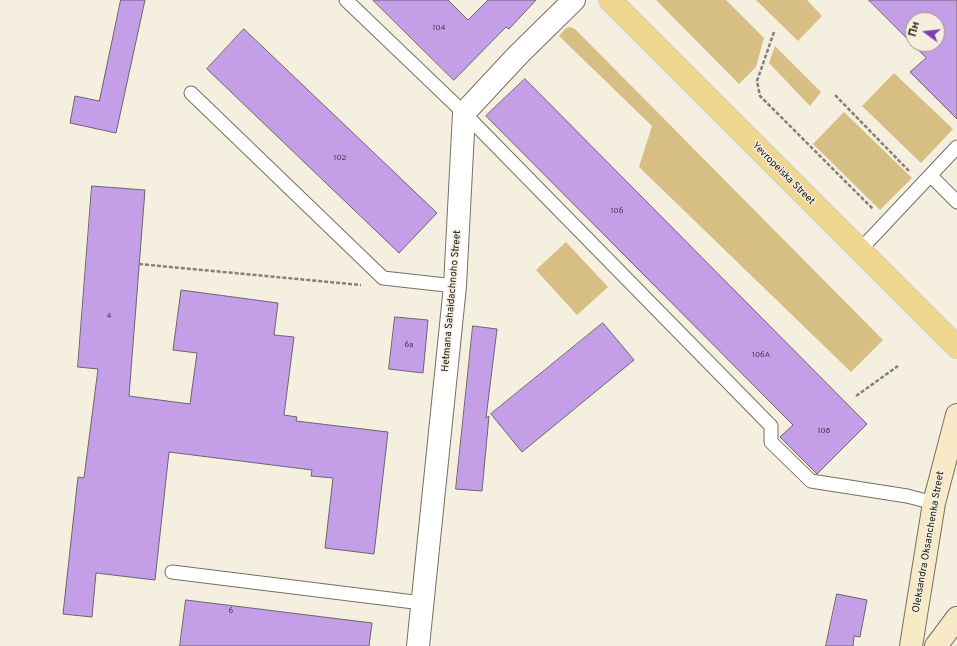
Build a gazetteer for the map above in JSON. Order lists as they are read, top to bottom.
{
  "streets": {
    "main road": ["Yevropeiska Street", "Oleksandra Oksanchenka Street"],
    "street": ["Hetmana Sahaidachnoho Street"]
  },
  "house_numbers": [
    "104",
    "102",
    "106",
    "4",
    "6а",
    "106А",
    "108",
    "6"
  ],
  "north": "left"
}
